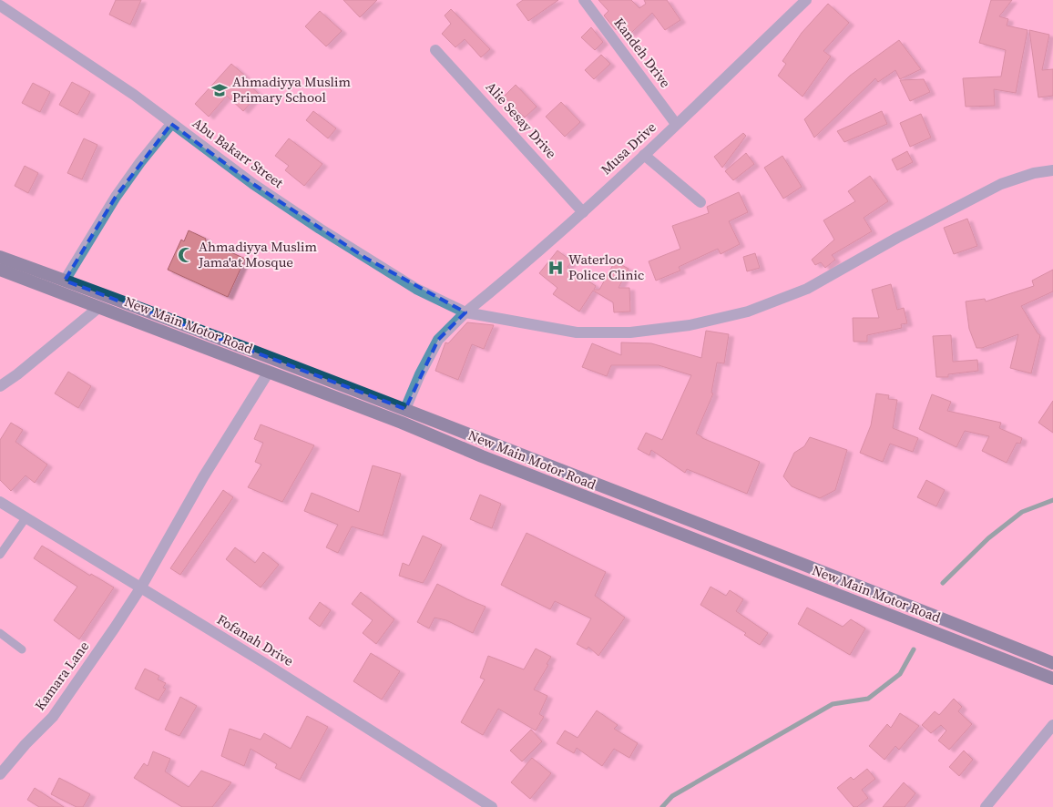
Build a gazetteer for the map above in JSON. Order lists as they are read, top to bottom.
{
  "streets": {
    "highway": ["New Main Motor Road"],
    "street": [
      "Kandeh Drive",
      "Alie Sesay Drive",
      "Musa Drive",
      "Abu Bakarr Street",
      "Fofanah Drive",
      "Kamara Lane"
    ]
  },
  "crossings": [
    ["Kandeh Drive", "Musa Drive"],
    ["Alie Sesay Drive", "Musa Drive"],
    ["Musa Drive", "Abu Bakarr Street"],
    ["Musa Drive", "New Main Motor Road"],
    ["New Main Motor Road", "Kamara Lane"],
    ["Fofanah Drive", "Kamara Lane"]
  ],
  "places": {
    "school or university": ["Ahmadiyya Muslim Primary School"],
    "mosque": ["Ahmadiyya Muslim Jama'at Mosque"],
    "hospital": ["Waterloo Police Clinic"]
  }
}
